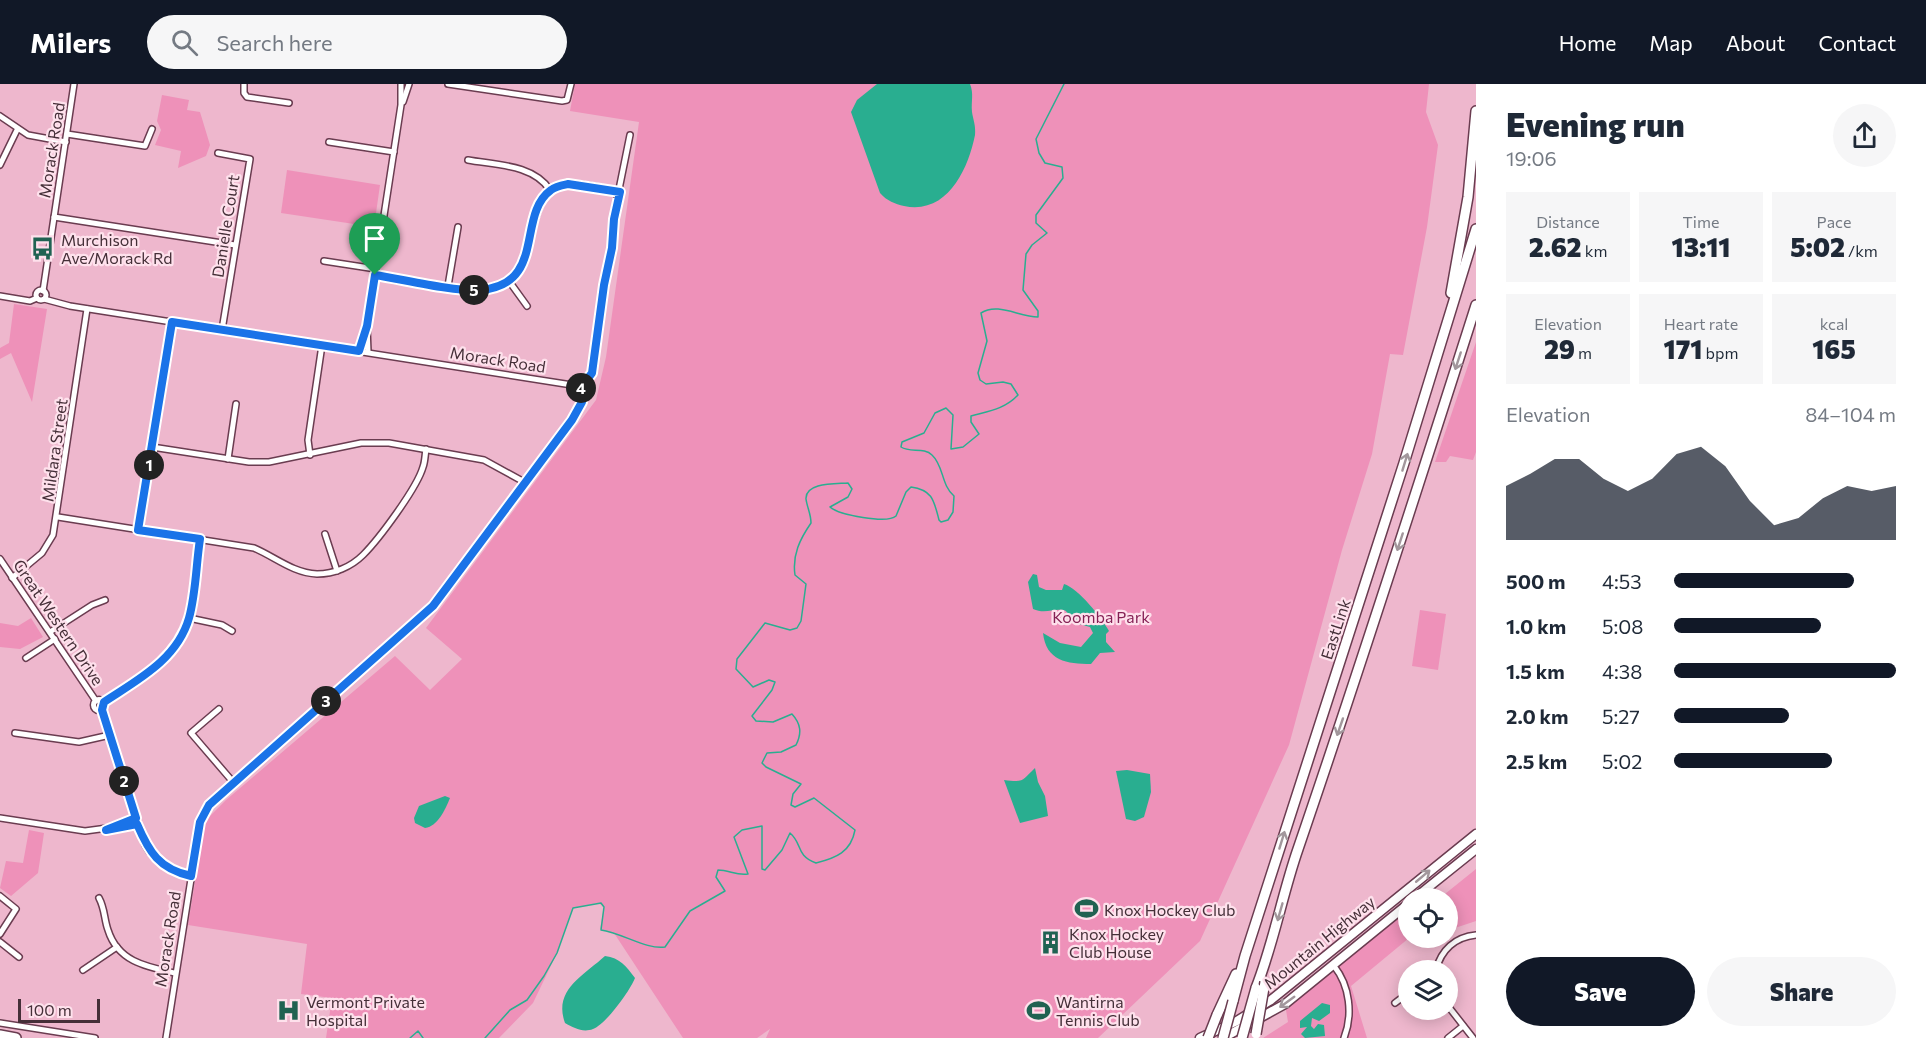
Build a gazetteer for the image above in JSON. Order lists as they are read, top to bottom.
{
  "streets": {
    "highway": ["EastLink"],
    "main road": ["Mountain Highway"],
    "street": [
      "Morack Road",
      "Danielle Court",
      "Mildara Street",
      "Great Western Drive"
    ]
  },
  "crossings": [
    ["Morack Road", "Danielle Court"],
    ["Morack Road", "Mildara Street"],
    ["Morack Road", "Great Western Drive"],
    ["Mildara Street", "Great Western Drive"],
    ["EastLink", "Mountain Highway"]
  ],
  "parks": ["Koomba Park"],
  "places": {
    "bus stop": ["Murchison Ave/Morack Rd"],
    "sports": ["Knox Hockey Club", "Wantirna Tennis Club"],
    "building": ["Knox Hockey Club House"],
    "hospital": ["Vermont Private Hospital"]
  },
  "scale_bar": "100 m",
  "page": {
    "header": "Milers",
    "search": "Search here",
    "nav": [
      "Home",
      "Map",
      "About",
      "Contact"
    ],
    "heading": ["Evening run", "19:06"],
    "stats": [
      ["Distance", "2.62 km"],
      ["Time", "13:11"],
      ["Pace", "5:02 /km"],
      ["Elevation", "29 m"],
      ["Heart rate", "171 bpm"],
      ["kcal", "165"]
    ],
    "pins": [
      "5",
      "4",
      "1",
      "3",
      "2"
    ],
    "chart": ["Elevation", "84–104 m"],
    "list": [
      {
        "name": "500 m",
        "note": "4:53"
      },
      {
        "name": "1.0 km",
        "note": "5:08"
      },
      {
        "name": "1.5 km",
        "note": "4:38"
      },
      {
        "name": "2.0 km",
        "note": "5:27"
      },
      {
        "name": "2.5 km",
        "note": "5:02"
      }
    ],
    "buttons": ["Save", "Share"],
    "scale": "100 m"
  }
}
